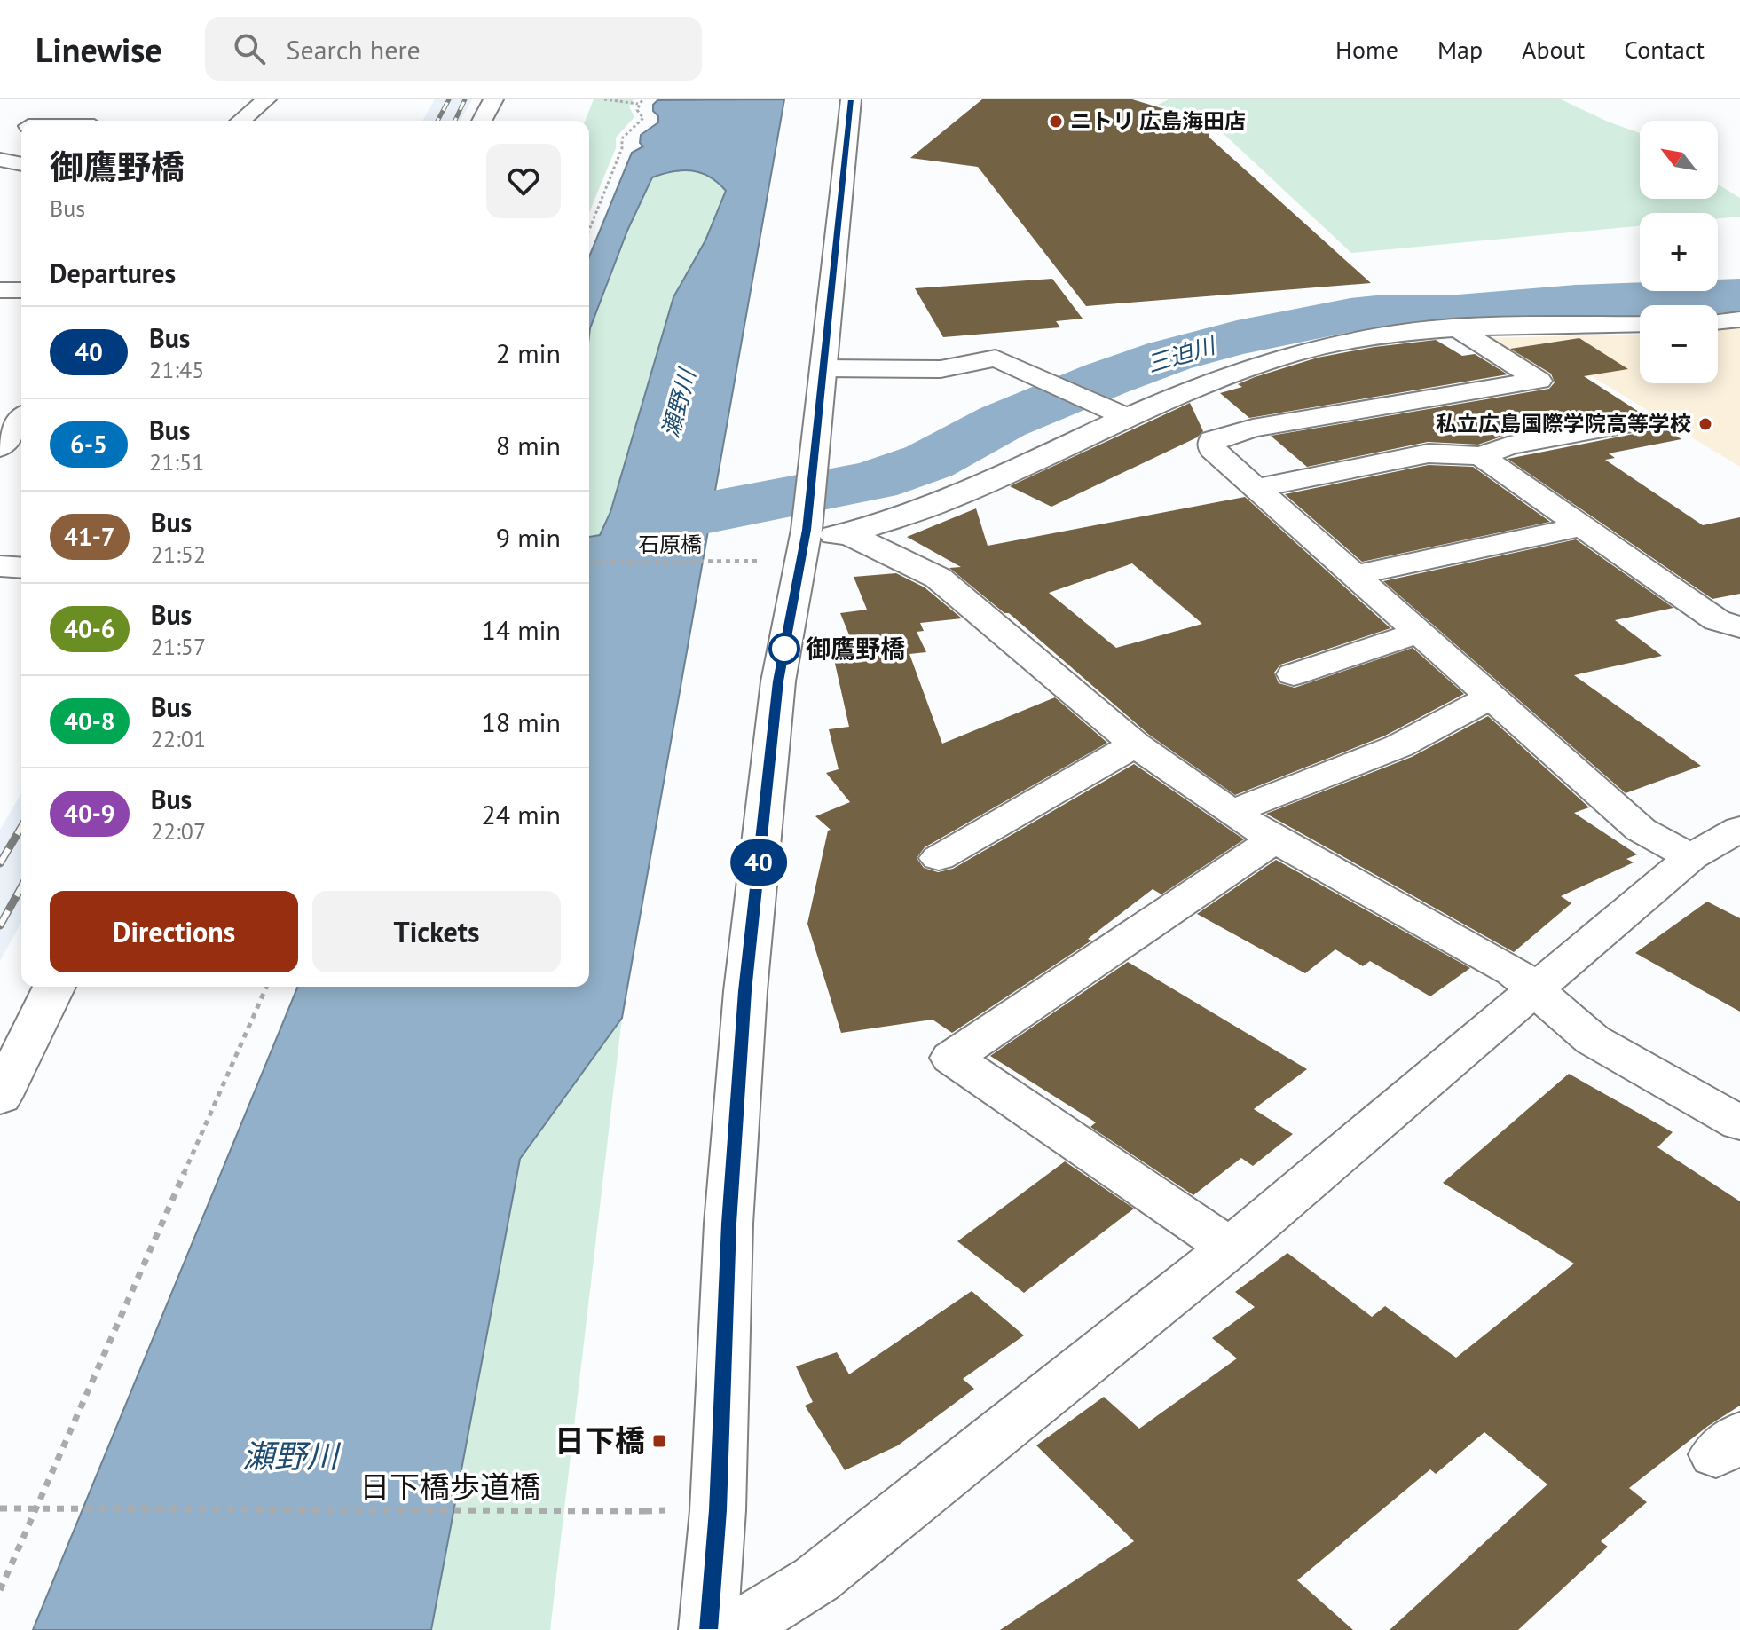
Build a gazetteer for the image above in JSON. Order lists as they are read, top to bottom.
{
  "streets": {
    "path": ["石原橋", "日下橋歩道橋"]
  },
  "water": ["三迫川", "瀬野川"],
  "places": {
    "other": ["ニトリ 広島海田店", "私立広島国際学院高等学校", "御鷹野橋"],
    "transit": ["日下橋"]
  },
  "lines": ["bus line 40"],
  "north": "top left",
  "page": {
    "header": "Linewise",
    "search": "Search here",
    "nav": [
      "Home",
      "Map",
      "About",
      "Contact"
    ],
    "on_map": "40",
    "map_buttons": ["+", "−"],
    "heading": [
      ["御鷹野橋", "Bus"],
      "Departures"
    ],
    "list": [
      {
        "mark": "40",
        "name": "Bus",
        "note": "21:45",
        "value": "2 min"
      },
      {
        "mark": "6-5",
        "name": "Bus",
        "note": "21:51",
        "value": "8 min"
      },
      {
        "mark": "41-7",
        "name": "Bus",
        "note": "21:52",
        "value": "9 min"
      },
      {
        "mark": "40-6",
        "name": "Bus",
        "note": "21:57",
        "value": "14 min"
      },
      {
        "mark": "40-8",
        "name": "Bus",
        "note": "22:01",
        "value": "18 min"
      },
      {
        "mark": "40-9",
        "name": "Bus",
        "note": "22:07",
        "value": "24 min"
      }
    ],
    "buttons": ["Directions", "Tickets"]
  }
}
